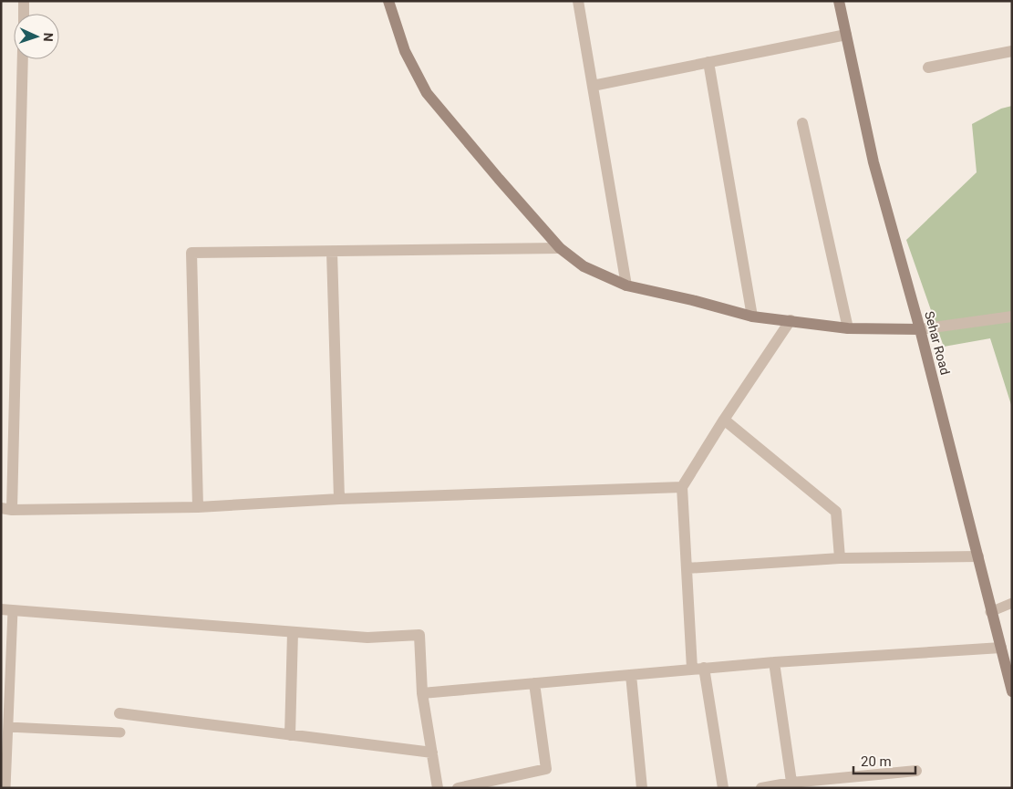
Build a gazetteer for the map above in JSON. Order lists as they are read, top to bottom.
{
  "streets": {
    "street": ["Sehar Road"]
  },
  "scale_bar": "20 m",
  "north": "right"
}
